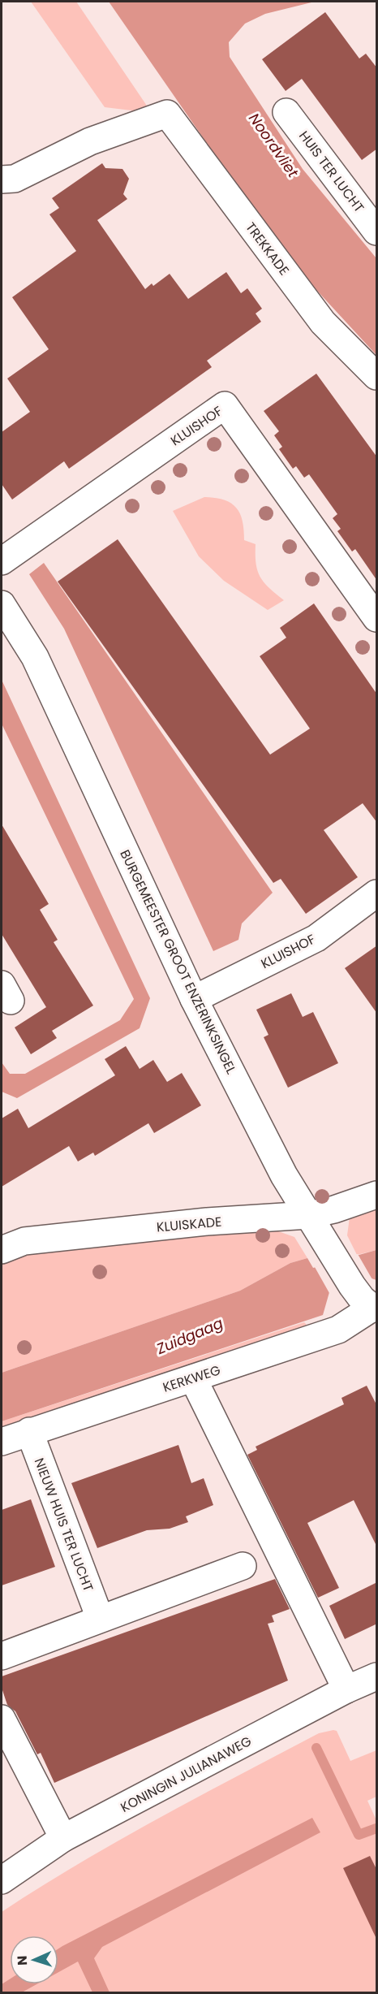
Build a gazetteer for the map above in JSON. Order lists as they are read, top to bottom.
{
  "streets": {
    "street": [
      "HUIS TER LUCHT",
      "TREKKADE",
      "KLUISHOF",
      "BURGEMEESTER GROOT ENZERINKSINGEL",
      "KLUISKADE",
      "KERKWEG",
      "NIEUW HUIS TER LUCHT",
      "KONINGIN JULIANAWEG"
    ]
  },
  "crossings": [
    ["KLUISHOF", "BURGEMEESTER GROOT ENZERINKSINGEL"],
    ["BURGEMEESTER GROOT ENZERINKSINGEL", "KLUISKADE"],
    ["BURGEMEESTER GROOT ENZERINKSINGEL", "KERKWEG"],
    ["KERKWEG", "NIEUW HUIS TER LUCHT"]
  ],
  "water": ["Noordvliet", "Zuidgaag"],
  "north": "left"
}
